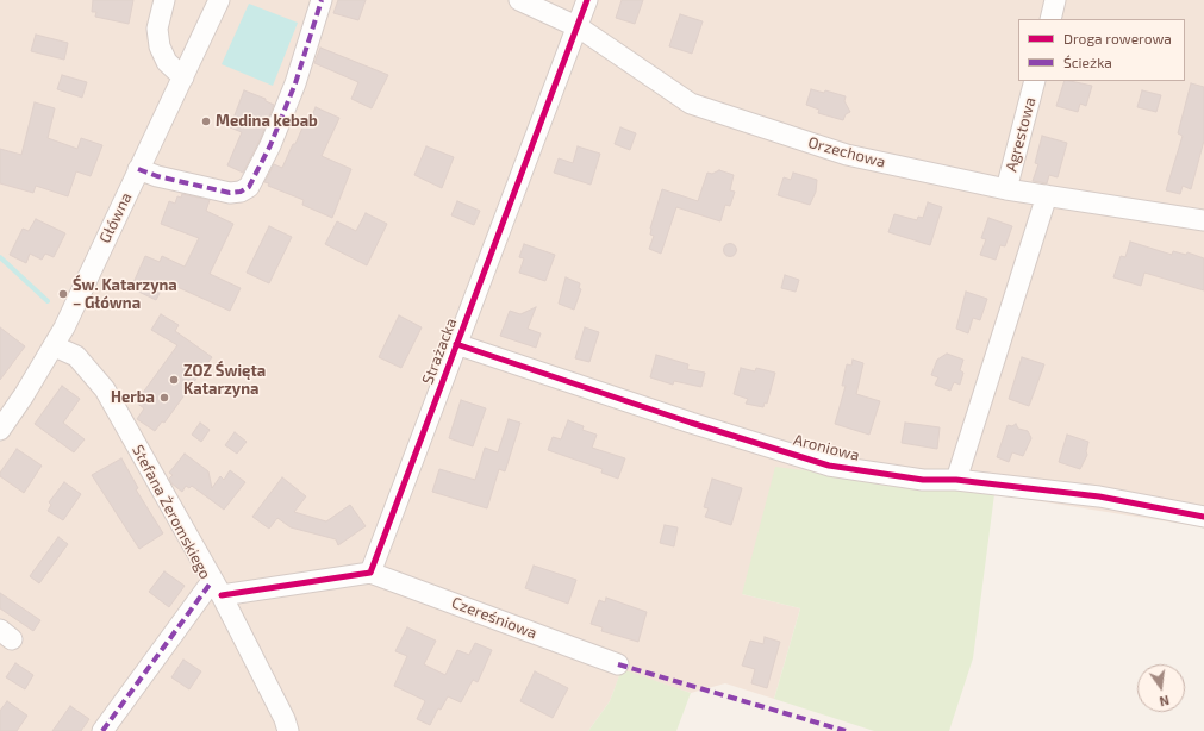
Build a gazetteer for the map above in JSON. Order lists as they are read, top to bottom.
{
  "streets": {
    "street": [
      "Agrestowa",
      "Orzechowa",
      "Główna",
      "Strażacka",
      "Aroniowa",
      "Stefana Żeromskiego",
      "Czereśniowa"
    ]
  },
  "crossings": [
    ["Agrestowa", "Orzechowa"],
    ["Orzechowa", "Strażacka"],
    ["Główna", "Stefana Żeromskiego"],
    ["Strażacka", "Aroniowa"],
    ["Strażacka", "Czereśniowa"]
  ],
  "places": [
    "Medina kebab",
    "Św. Katarzyna – Główna",
    "ZOZ Święta Katarzyna",
    "Herba"
  ],
  "legend": ["Droga rowerowa", "Ścieżka"],
  "north": "bottom"
}
